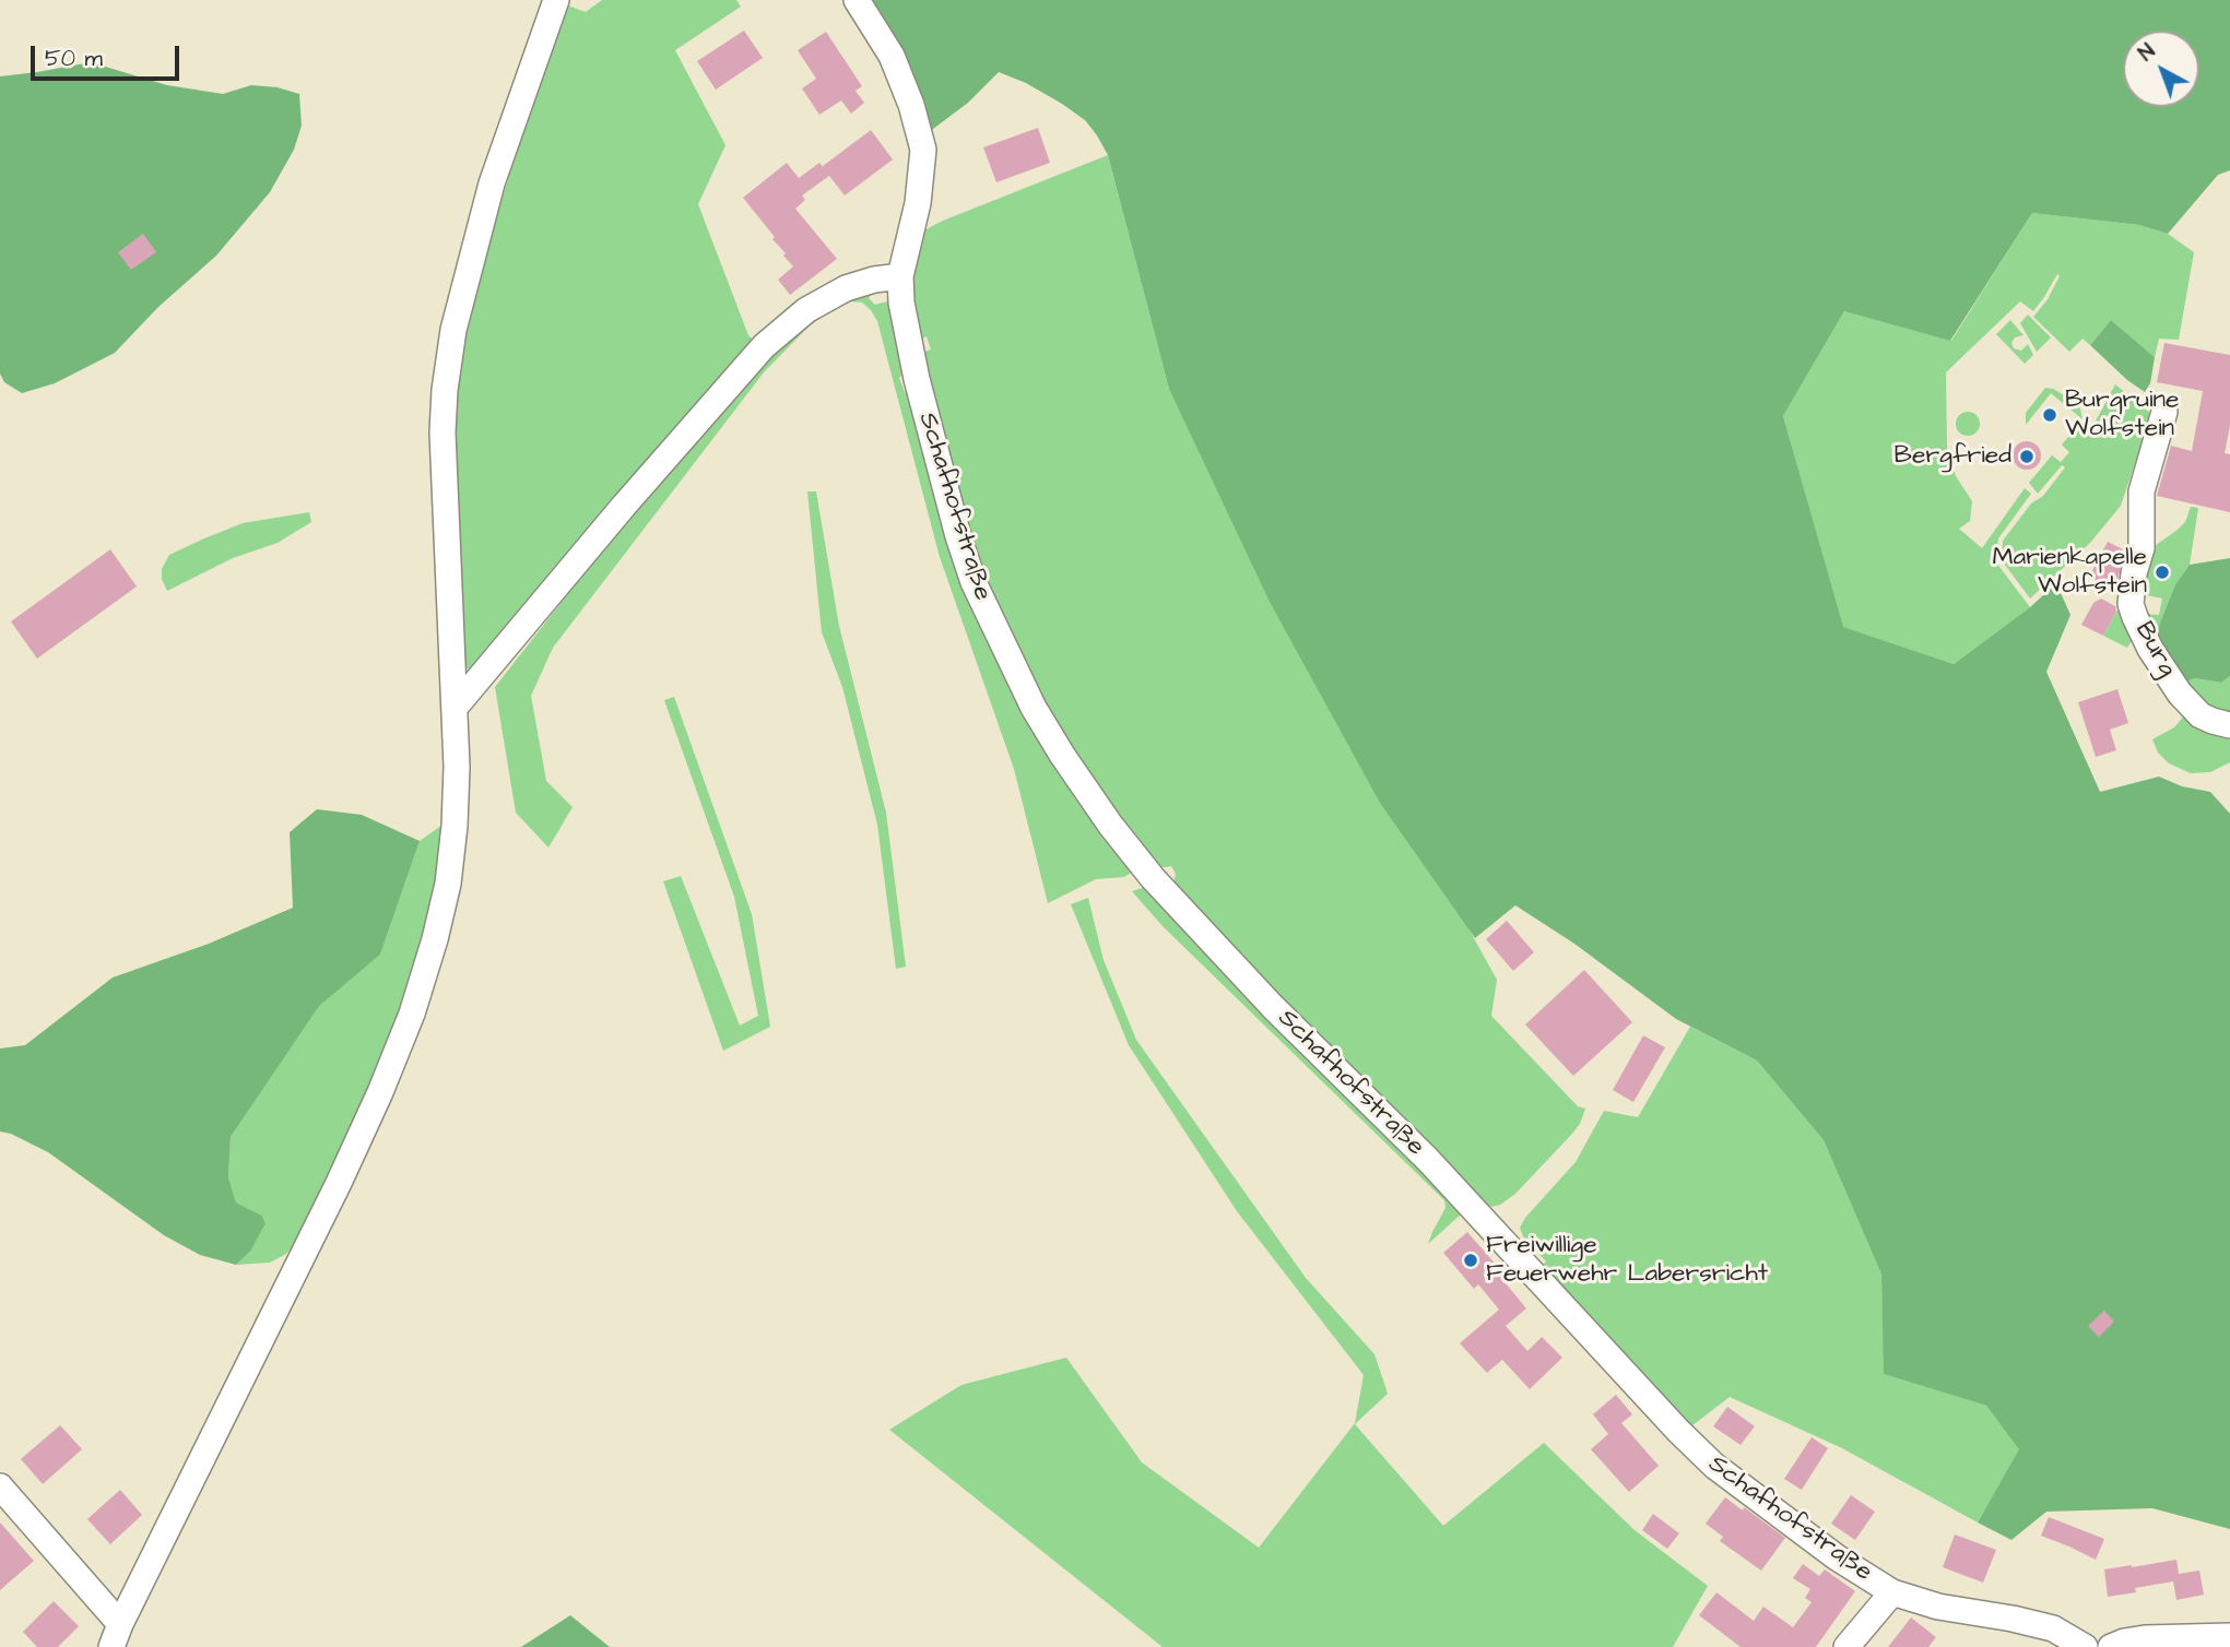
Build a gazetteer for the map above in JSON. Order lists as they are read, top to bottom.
{
  "streets": {
    "street": ["Schafhofstraße", "Burg"]
  },
  "places": [
    "Burgruine Wolfstein",
    "Bergfried",
    "Marienkapelle Wolfstein",
    "Freiwillige Feuerwehr Labersricht"
  ],
  "scale_bar": "50 m",
  "north": "top left"
}
